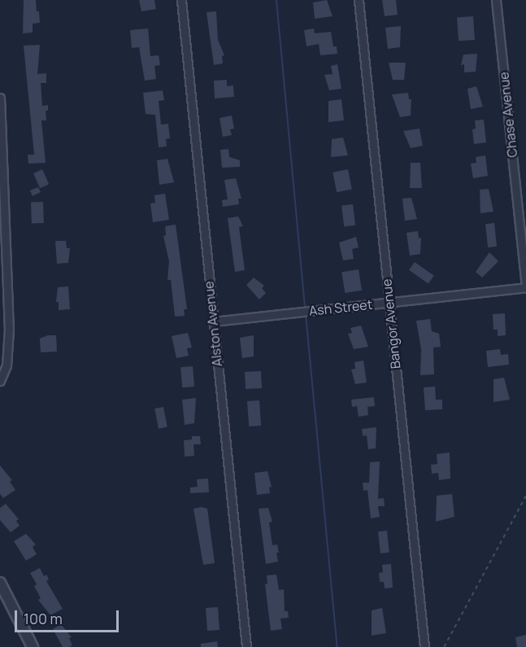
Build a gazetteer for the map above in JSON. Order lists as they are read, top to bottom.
{
  "streets": {
    "street": [
      "Chase Avenue",
      "Ash Street",
      "Alston Avenue",
      "Bangor Avenue"
    ]
  },
  "crossings": [
    ["Chase Avenue", "Ash Street"],
    ["Ash Street", "Alston Avenue"],
    ["Ash Street", "Bangor Avenue"]
  ],
  "scale_bar": "100 m"
}
